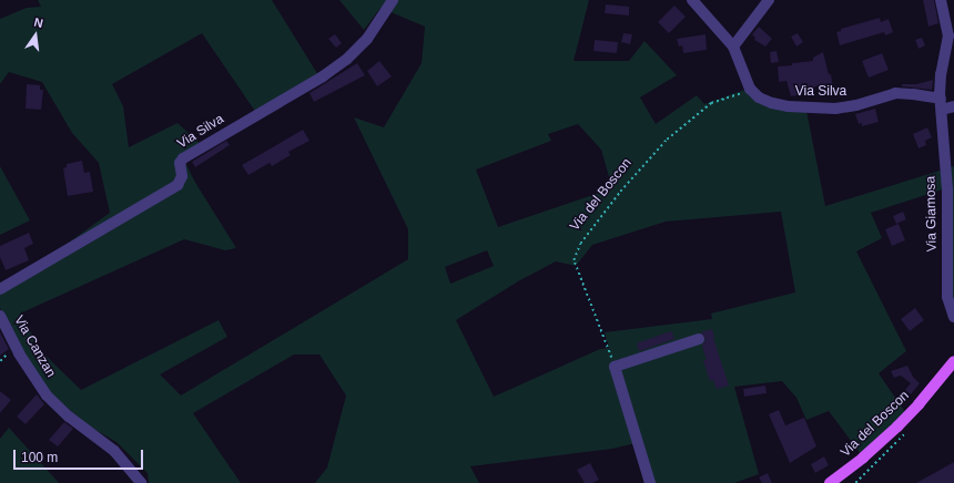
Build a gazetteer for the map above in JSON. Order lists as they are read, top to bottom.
{
  "streets": {
    "main road": ["Via del Boscon"],
    "street": ["Via Silva", "Via Giamosa", "Via Canzan"]
  },
  "crossings": [
    ["Via Silva", "Via del Boscon"],
    ["Via Silva", "Via Giamosa"]
  ],
  "scale_bar": "100 m",
  "north": "top"
}
